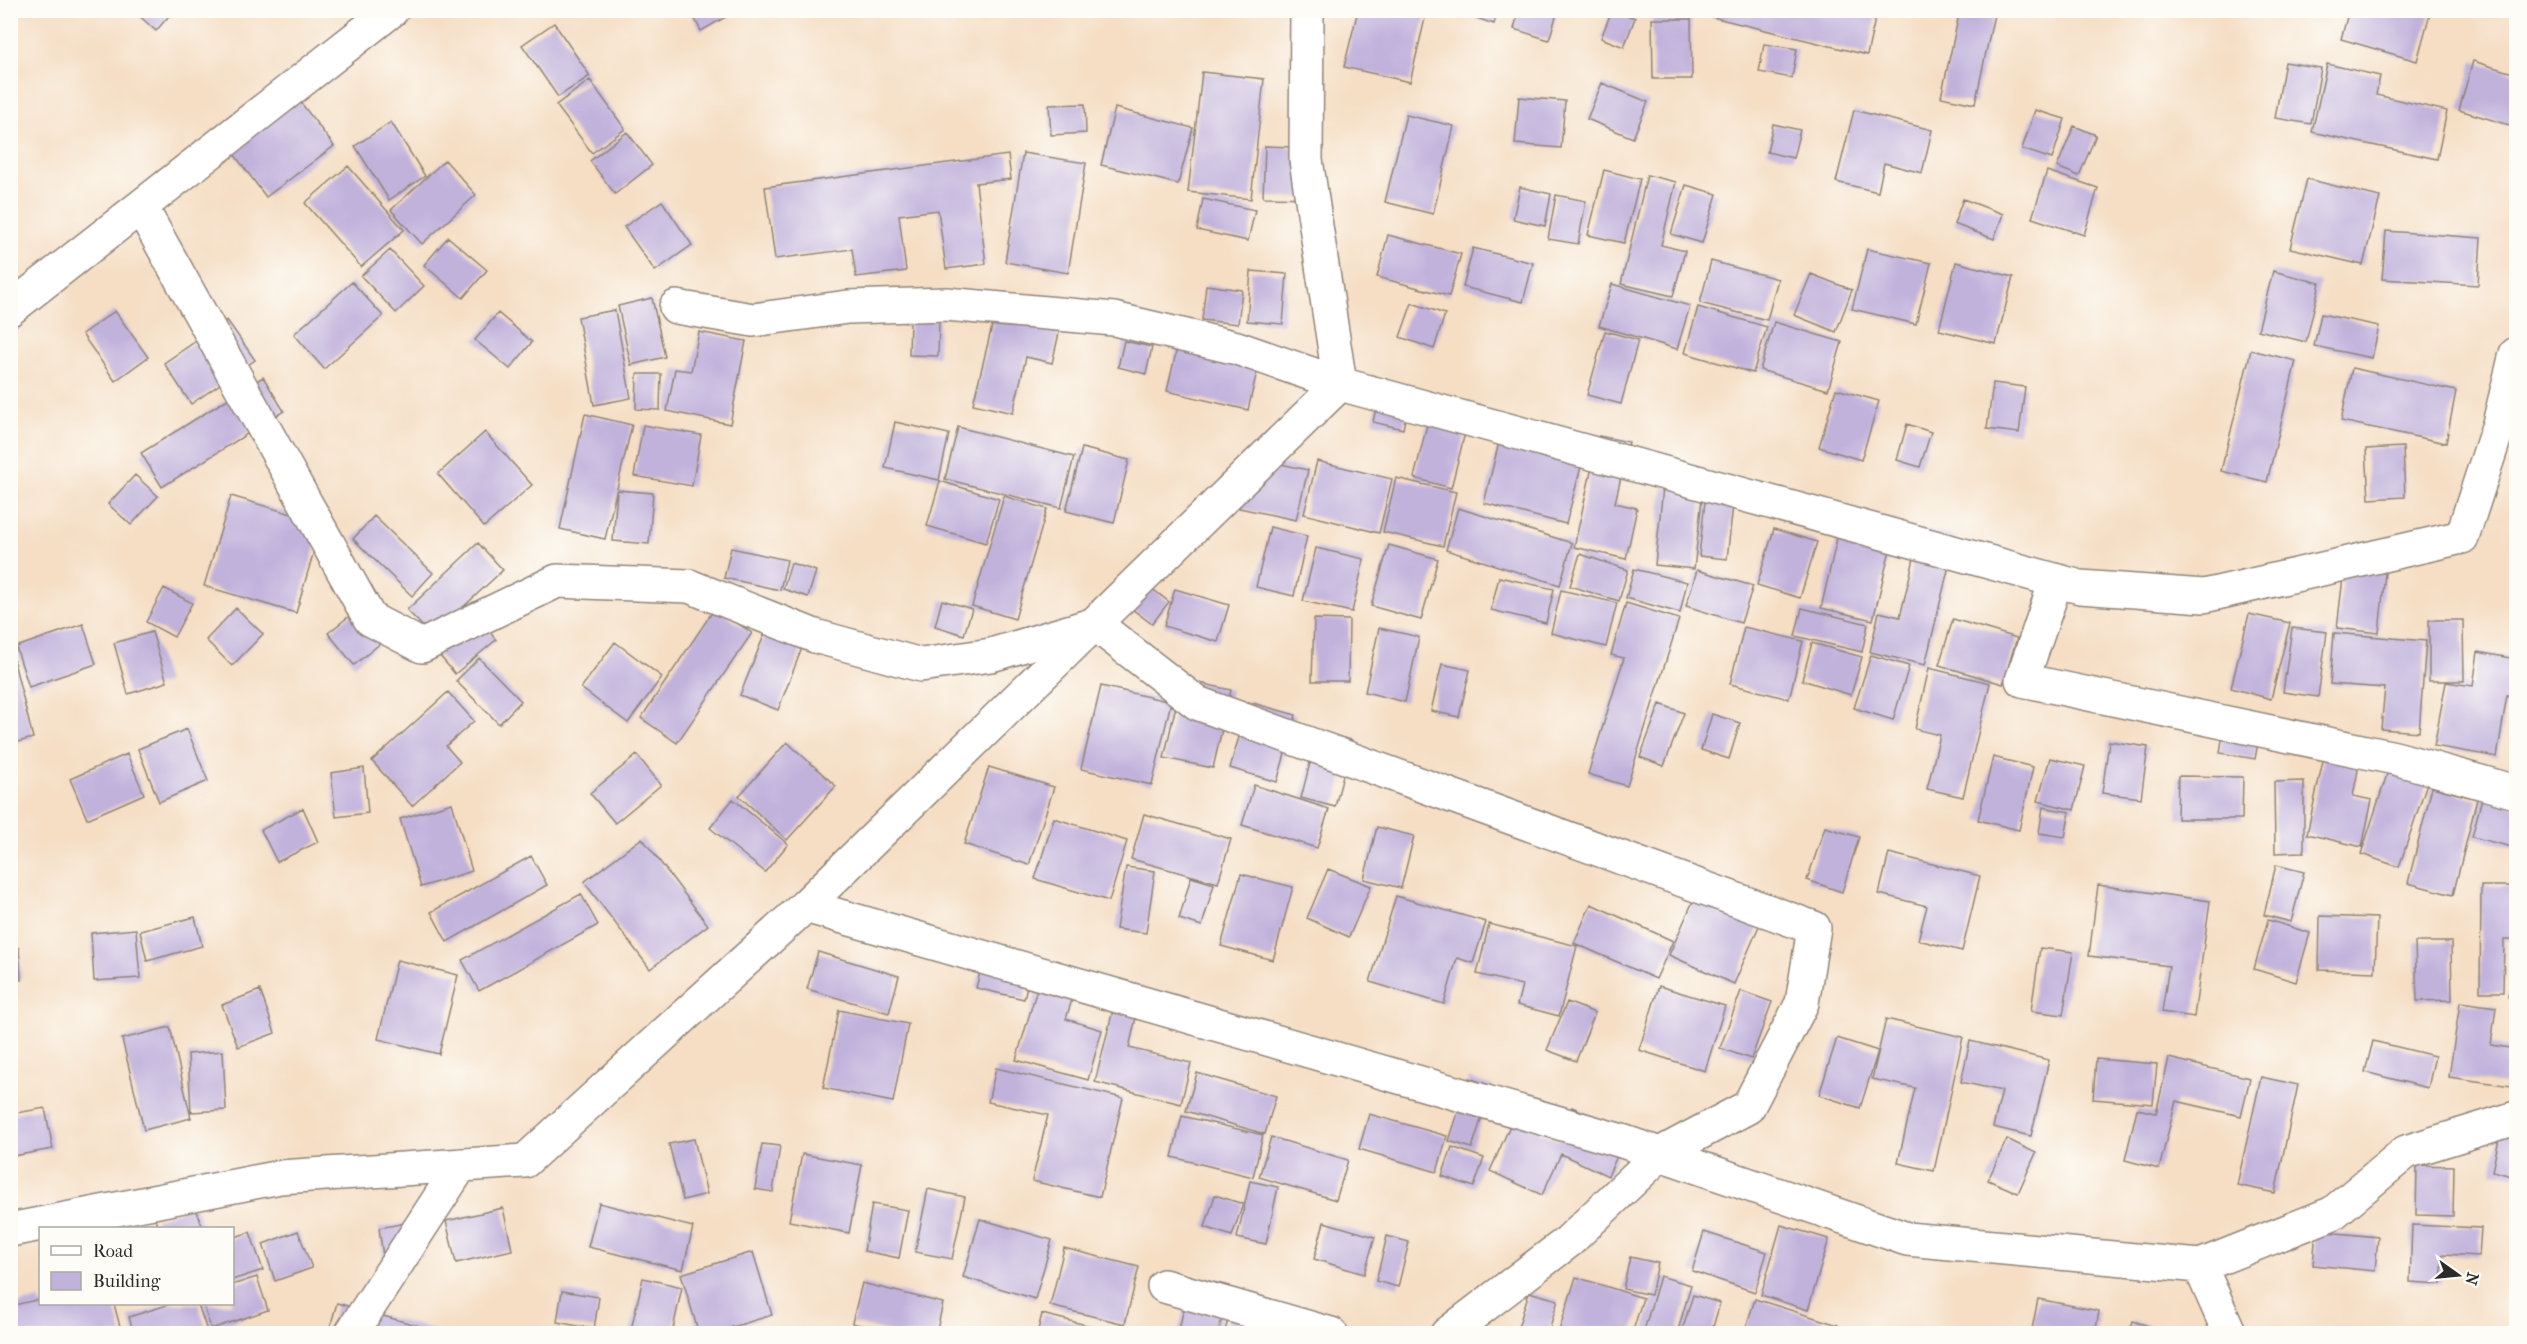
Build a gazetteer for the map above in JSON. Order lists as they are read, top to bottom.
{
  "legend": ["Road", "Building"],
  "north": "right"
}
